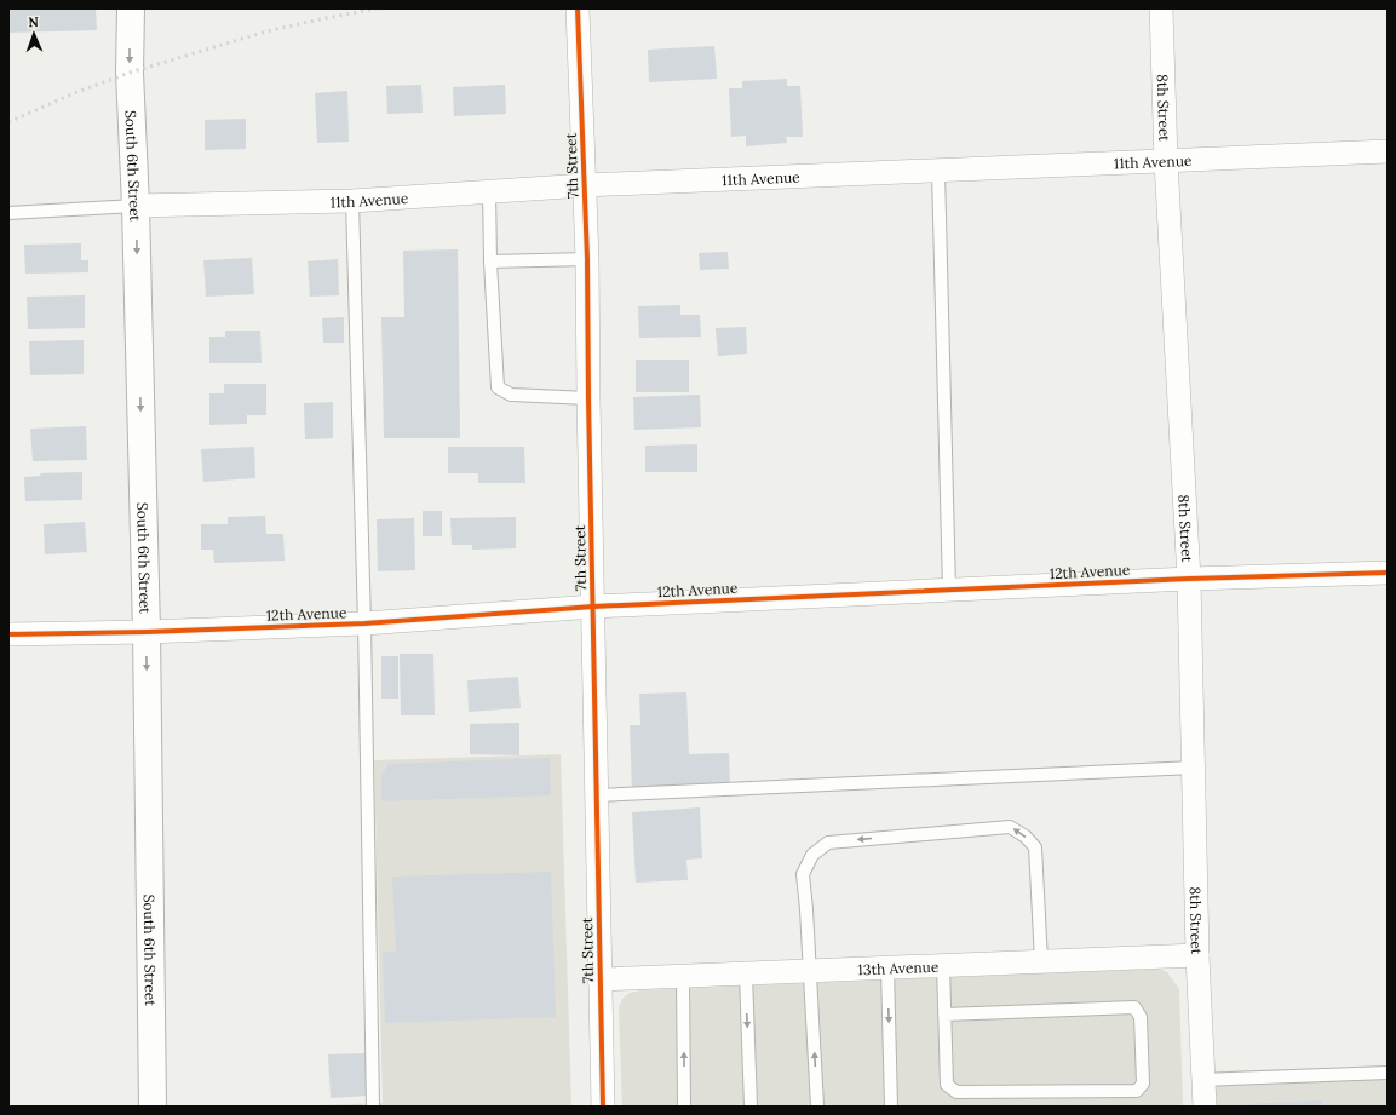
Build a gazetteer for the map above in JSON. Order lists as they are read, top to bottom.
{
  "streets": {
    "street": [
      "8th Street",
      "11th Avenue",
      "South 6th Street",
      "7th Street",
      "12th Avenue",
      "13th Avenue"
    ]
  },
  "crossings": [
    ["8th Street", "11th Avenue"],
    ["8th Street", "12th Avenue"],
    ["8th Street", "13th Avenue"],
    ["11th Avenue", "South 6th Street"],
    ["11th Avenue", "7th Street"],
    ["South 6th Street", "12th Avenue"],
    ["7th Street", "12th Avenue"],
    ["7th Street", "13th Avenue"]
  ],
  "one_way": ["South 6th Street"],
  "north": "top"
}
